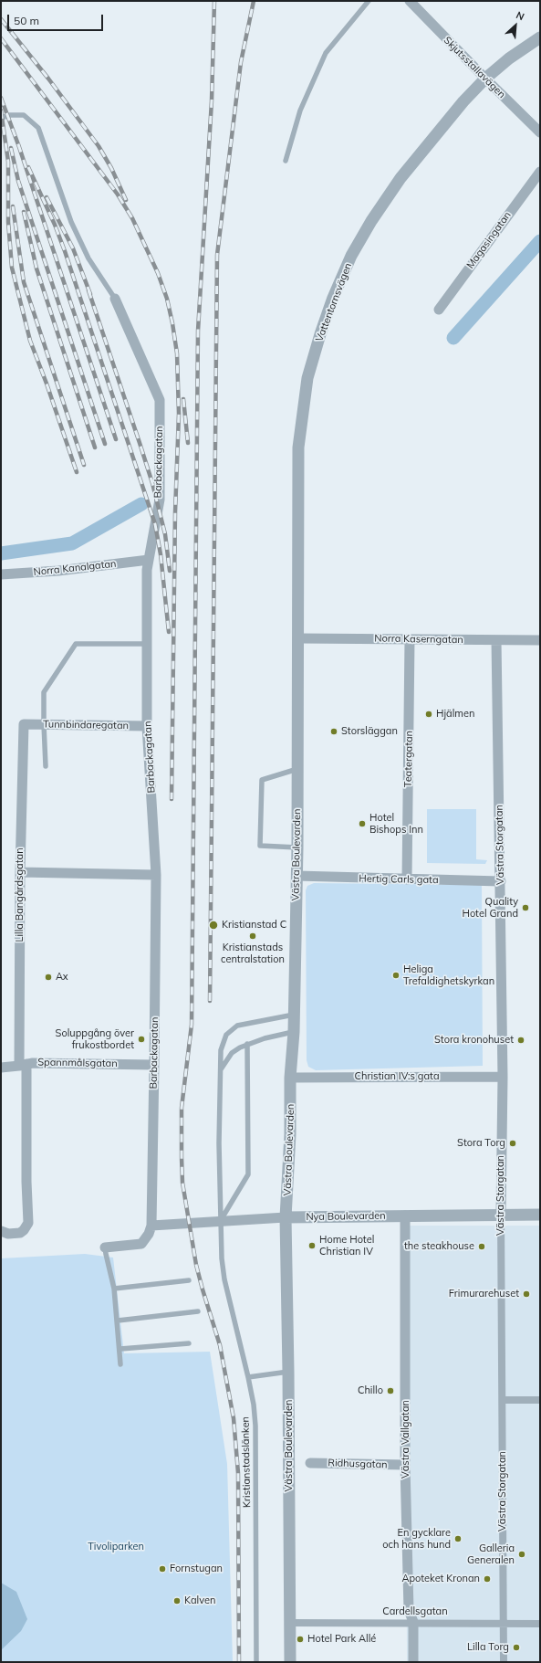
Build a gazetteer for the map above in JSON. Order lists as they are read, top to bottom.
{
  "streets": {
    "street": [
      "Skjutsstallavägen",
      "Magasingatan",
      "Vattentornsvägen",
      "Barbackagatan",
      "Norra Kanalgatan",
      "Norra Kaserngatan",
      "Tunnbindaregatan",
      "Teatergatan",
      "Västra Storgatan",
      "Västra Boulevarden",
      "Hertig Carls gata",
      "Lilla Bangårdsgatan",
      "Spannmålsgatan",
      "Christian IV:s gata",
      "Nya Boulevarden",
      "Västra Vallgatan",
      "Ridhusgatan",
      "Cardellsgatan"
    ],
    "lane": ["Kristianstadslänken"]
  },
  "crossings": [
    ["Skjutsstallavägen", "Vattentornsvägen"],
    ["Vattentornsvägen", "Norra Kaserngatan"],
    ["Vattentornsvägen", "Västra Boulevarden"],
    ["Barbackagatan", "Norra Kanalgatan"],
    ["Barbackagatan", "Tunnbindaregatan"],
    ["Barbackagatan", "Spannmålsgatan"],
    ["Barbackagatan", "Nya Boulevarden"],
    ["Norra Kaserngatan", "Teatergatan"],
    ["Norra Kaserngatan", "Västra Storgatan"],
    ["Norra Kaserngatan", "Västra Boulevarden"],
    ["Tunnbindaregatan", "Lilla Bangårdsgatan"],
    ["Teatergatan", "Hertig Carls gata"],
    ["Västra Storgatan", "Hertig Carls gata"],
    ["Västra Storgatan", "Christian IV:s gata"],
    ["Västra Storgatan", "Nya Boulevarden"],
    ["Västra Storgatan", "Cardellsgatan"],
    ["Västra Boulevarden", "Hertig Carls gata"],
    ["Västra Boulevarden", "Christian IV:s gata"],
    ["Västra Boulevarden", "Nya Boulevarden"],
    ["Västra Boulevarden", "Kristianstadslänken"],
    ["Västra Boulevarden", "Cardellsgatan"],
    ["Lilla Bangårdsgatan", "Spannmålsgatan"],
    ["Nya Boulevarden", "Västra Vallgatan"],
    ["Nya Boulevarden", "Kristianstadslänken"],
    ["Västra Vallgatan", "Ridhusgatan"],
    ["Västra Vallgatan", "Cardellsgatan"]
  ],
  "parks": ["Tivoliparken"],
  "places": [
    "Hjälmen",
    "Storsläggan",
    "Hotel Bishops Inn",
    "Quality Hotel Grand",
    "Kristianstad C",
    "Kristianstads centralstation",
    "Heliga Trefaldighetskyrkan",
    "Ax",
    "Soluppgång över frukostbordet",
    "Stora kronohuset",
    "Stora Torg",
    "Home Hotel Christian IV",
    "the steakhouse",
    "Frimurarehuset",
    "Chillo",
    "En gycklare och hans hund",
    "Galleria Generalen",
    "Fornstugan",
    "Apoteket Kronan",
    "Kalven",
    "Hotel Park Allé",
    "Lilla Torg"
  ],
  "scale_bar": "50 m",
  "north": "top right"
}
